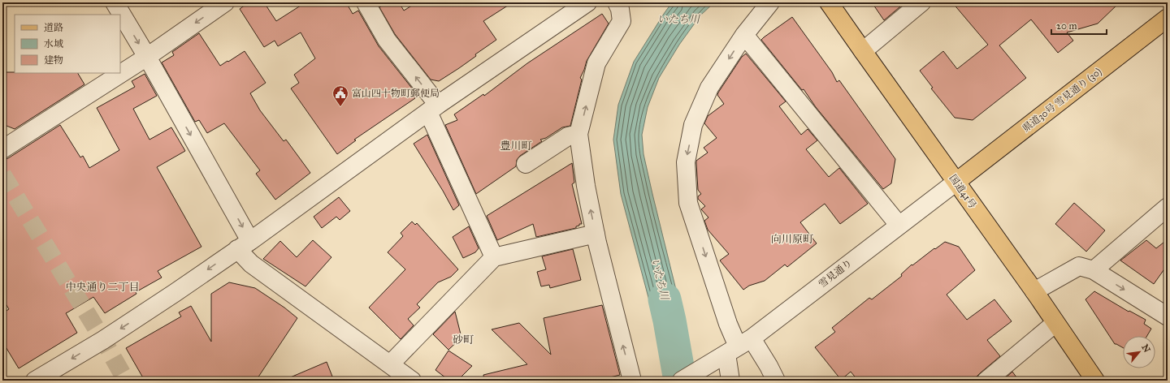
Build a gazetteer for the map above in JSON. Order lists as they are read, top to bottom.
{
  "streets": {
    "main road": ["県道30号 雪見通り (30)", "国道41号"],
    "street": ["雪見通り"]
  },
  "crossings": [
    ["県道30号 雪見通り (30)", "国道41号"],
    ["県道30号 雪見通り (30)", "雪見通り"],
    ["国道41号", "雪見通り"]
  ],
  "districts": [
    "豊川町",
    "向川原町",
    "中央通り二丁目",
    "砂町"
  ],
  "water": ["いたち川"],
  "places": {
    "public building": ["富山四十物町郵便局"]
  },
  "legend": ["道路", "水域", "建物"],
  "scale_bar": "20 m",
  "north": "top right"
}
